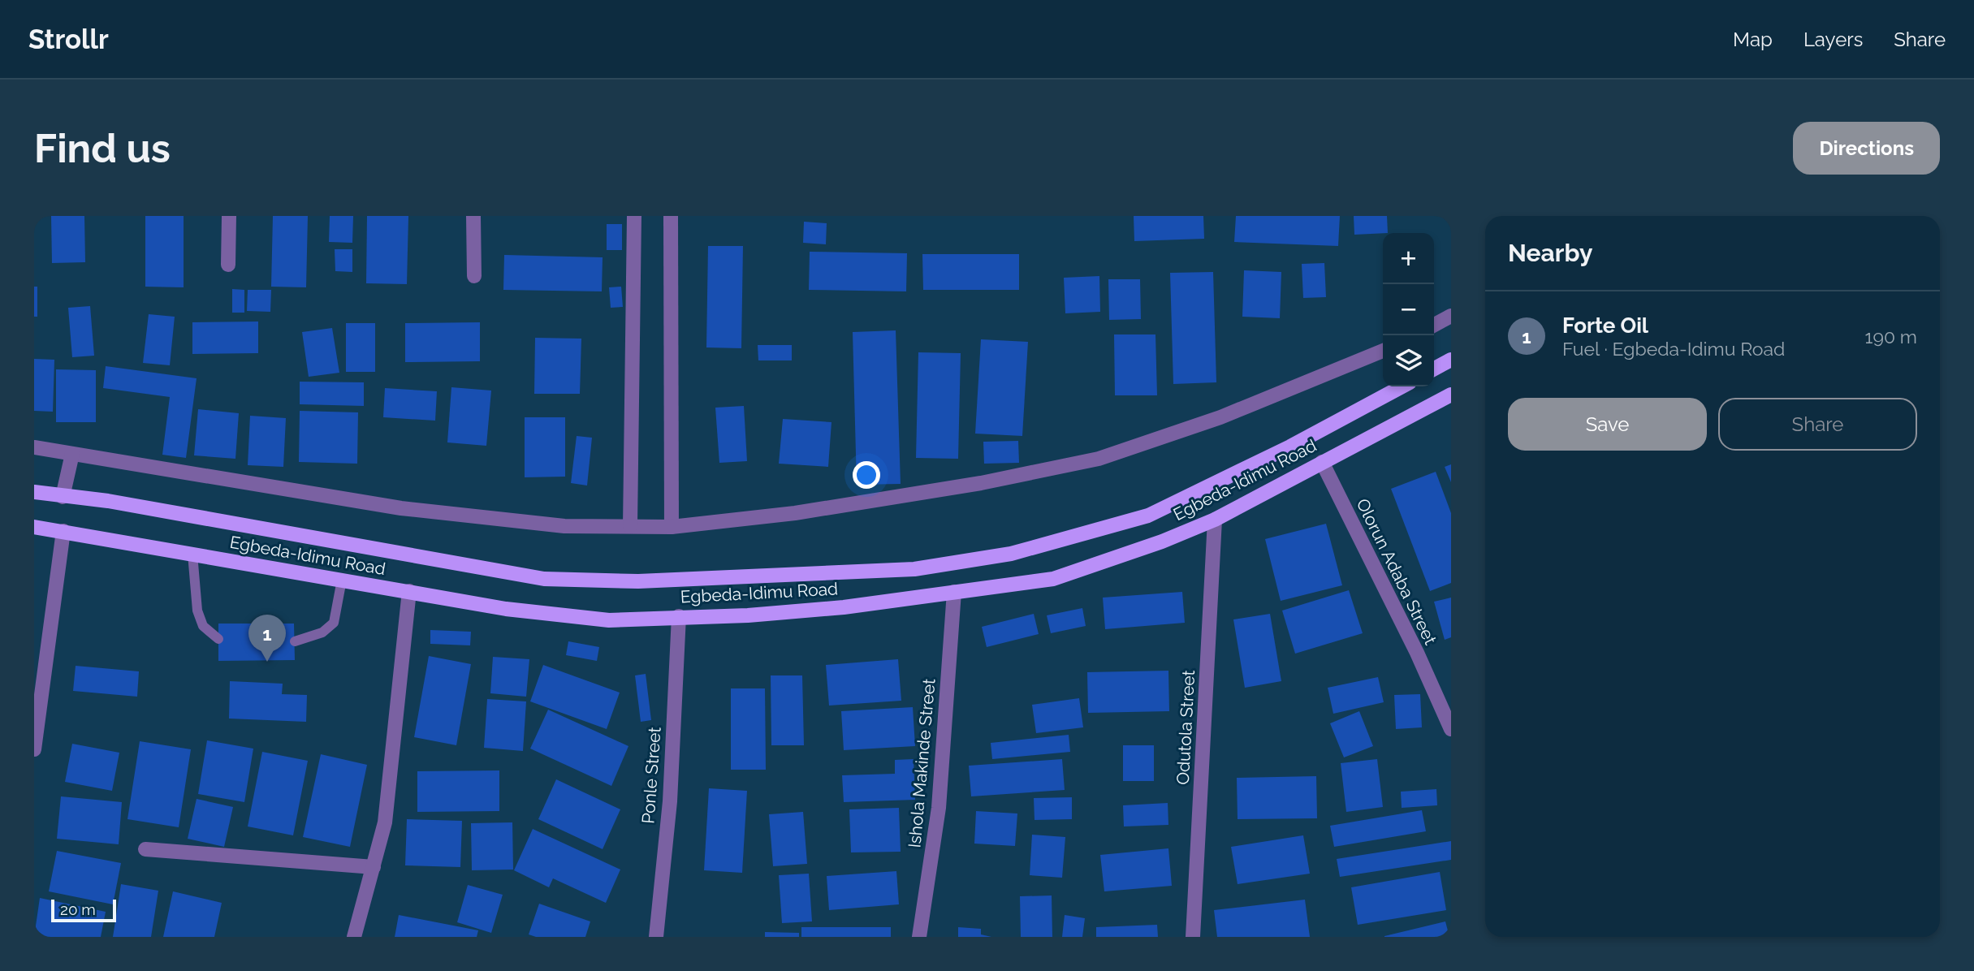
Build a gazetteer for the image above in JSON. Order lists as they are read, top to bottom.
{
  "streets": {
    "main road": ["Egbeda-Idimu Road"],
    "street": [
      "Olorun Adaba Street",
      "Odutola Street",
      "Ishola Makinde Street",
      "Ponle Street"
    ]
  },
  "crossings": [
    ["Egbeda-Idimu Road", "Olorun Adaba Street"],
    ["Egbeda-Idimu Road", "Odutola Street"],
    ["Egbeda-Idimu Road", "Ishola Makinde Street"],
    ["Egbeda-Idimu Road", "Ponle Street"]
  ],
  "scale_bar": "20 m",
  "page": {
    "header": "Strollr",
    "nav": ["Map", "Layers", "Share"],
    "buttons": [
      "Directions",
      ["Save", "Share"]
    ],
    "title": "Find us",
    "heading": "Nearby",
    "map_buttons": ["+", "−"],
    "list": [
      {
        "mark": "1",
        "name": "Forte Oil",
        "note": "Fuel · Egbeda-Idimu Road",
        "value": "190 m"
      }
    ],
    "pins": "1",
    "scale": "20 m"
  }
}
